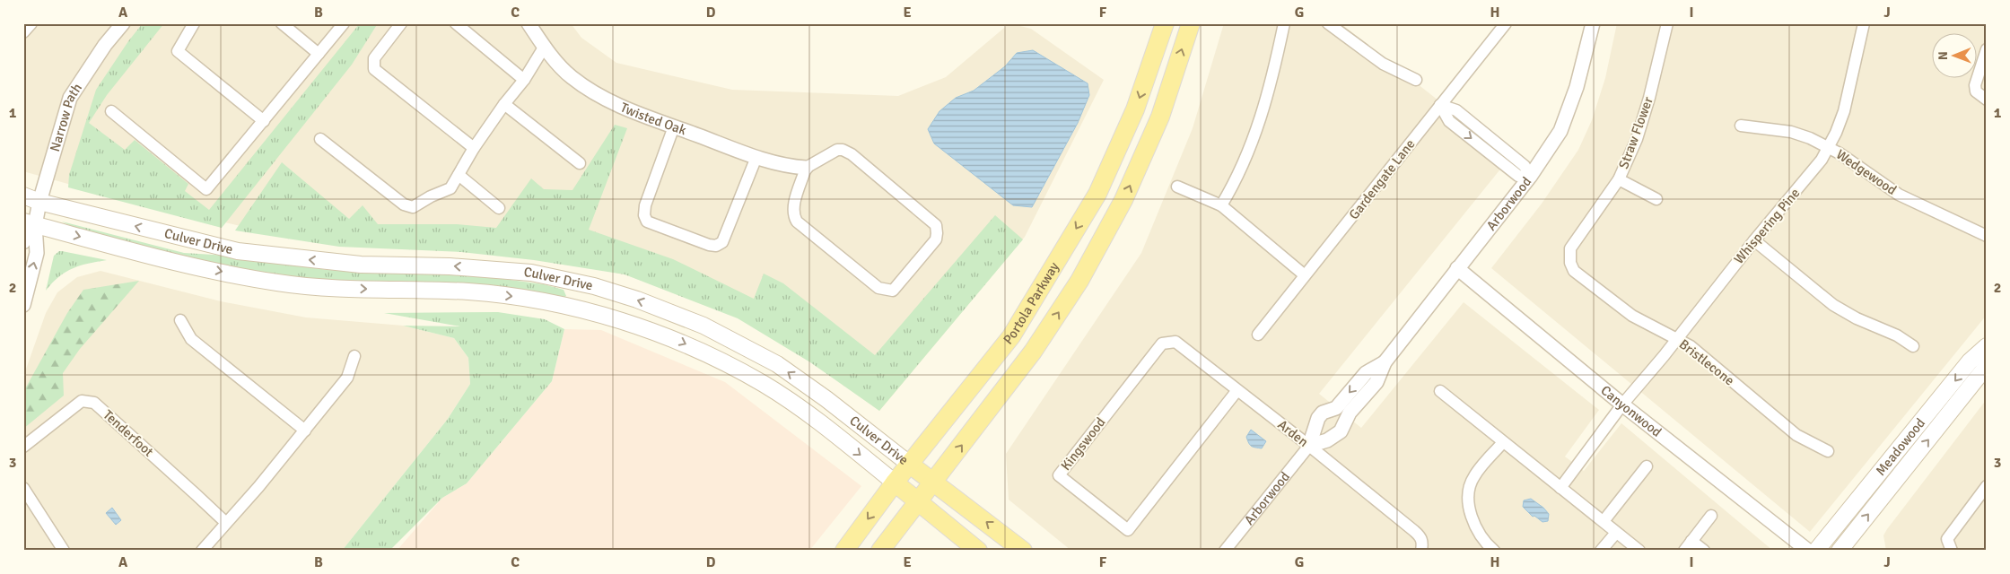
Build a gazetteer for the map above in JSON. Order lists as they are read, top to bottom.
{
  "streets": {
    "main road": ["Culver Drive", "Portola Parkway", "Meadowood"],
    "street": [
      "Narrow Path",
      "Twisted Oak",
      "Straw Flower",
      "Wedgewood",
      "Gardengate Lane",
      "Arborwood",
      "Whispering Pine",
      "Bristlecone",
      "Canyonwood",
      "Tenderfoot",
      "Arden",
      "Kingswood"
    ]
  },
  "crossings": [
    ["Narrow Path", "Culver Drive"],
    ["Straw Flower", "Bristlecone"],
    ["Wedgewood", "Whispering Pine"],
    ["Arborwood", "Canyonwood"],
    ["Arborwood", "Arden"],
    ["Whispering Pine", "Bristlecone"],
    ["Whispering Pine", "Canyonwood"],
    ["Culver Drive", "Portola Parkway"],
    ["Arden", "Kingswood"]
  ],
  "north": "left",
  "grid": {
    "columns": [
      "A",
      "B",
      "C",
      "D",
      "E",
      "F",
      "G",
      "H",
      "I",
      "J"
    ],
    "rows": ["1", "2", "3"]
  }
}
